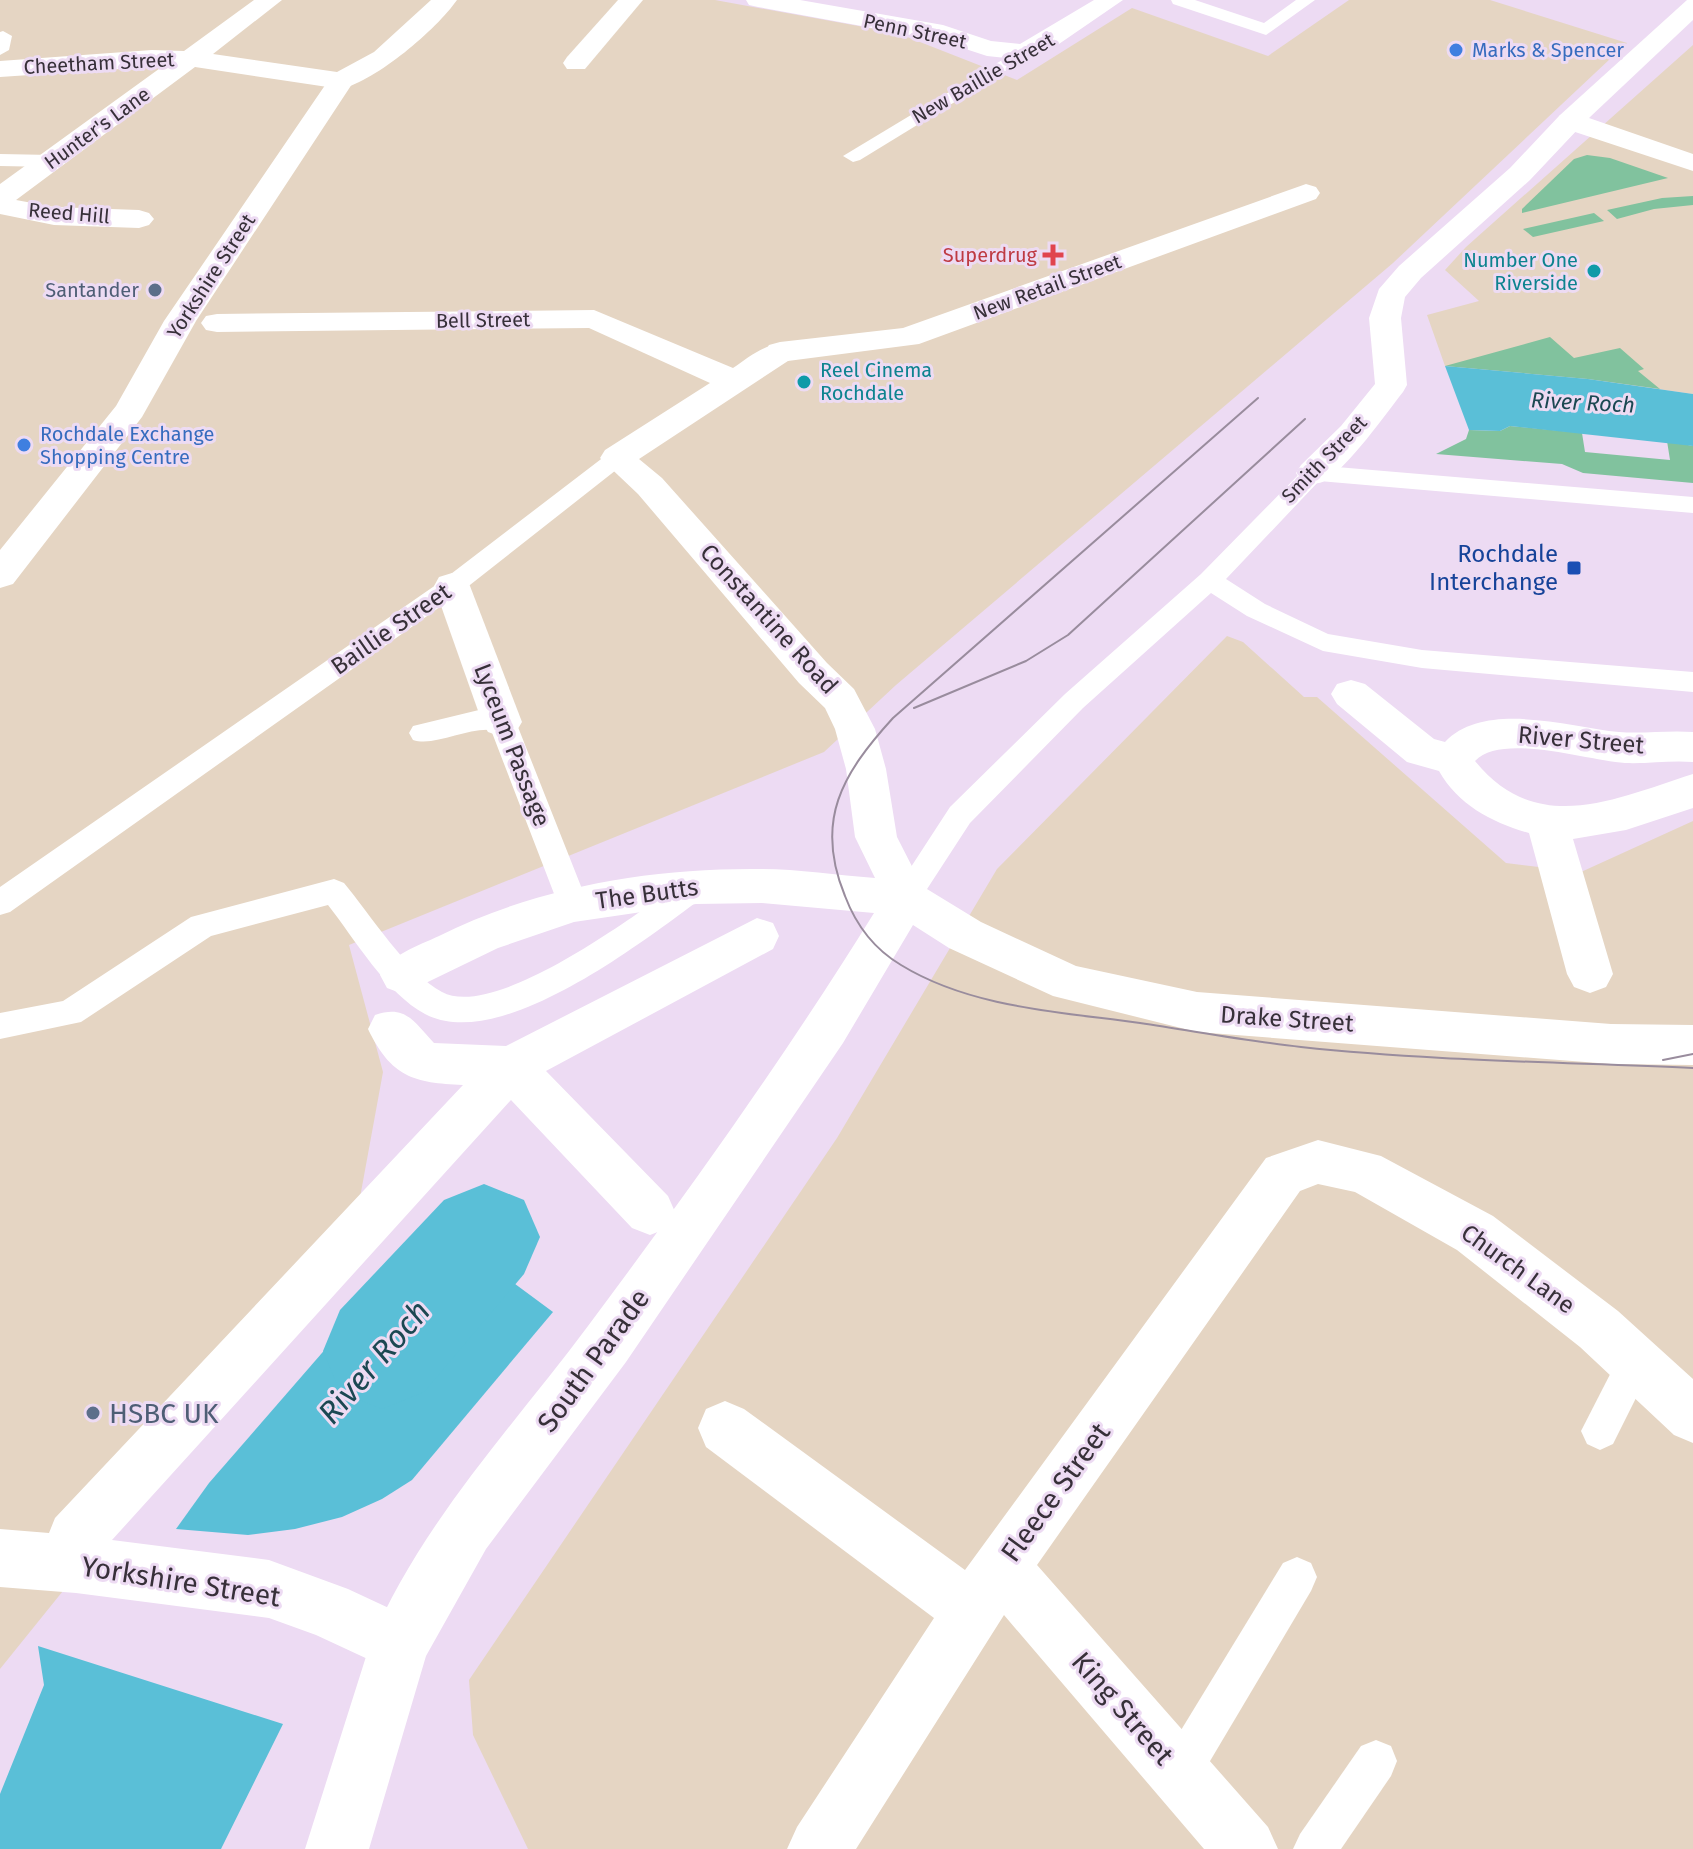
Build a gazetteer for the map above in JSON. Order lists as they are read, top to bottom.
{
  "streets": {
    "street": [
      "Penn Street",
      "Cheetham Street",
      "New Baillie Street",
      "Hunter's Lane",
      "Reed Hill",
      "Yorkshire Street",
      "New Retail Street",
      "Bell Street",
      "Smith Street",
      "Constantine Road",
      "Baillie Street",
      "River Street",
      "Lyceum Passage",
      "The Butts",
      "Drake Street",
      "Church Lane",
      "South Parade",
      "Fleece Street",
      "King Street"
    ]
  },
  "crossings": [
    ["Penn Street", "New Baillie Street"],
    ["Cheetham Street", "Hunter's Lane"],
    ["Cheetham Street", "Yorkshire Street"],
    ["Yorkshire Street", "South Parade"],
    ["New Retail Street", "Baillie Street"],
    ["Bell Street", "Baillie Street"],
    ["Smith Street", "Constantine Road"],
    ["Smith Street", "The Butts"],
    ["Smith Street", "Drake Street"],
    ["Smith Street", "South Parade"],
    ["Constantine Road", "Baillie Street"],
    ["Constantine Road", "The Butts"],
    ["Constantine Road", "Drake Street"],
    ["Constantine Road", "South Parade"],
    ["Baillie Street", "Lyceum Passage"],
    ["Lyceum Passage", "The Butts"],
    ["The Butts", "Drake Street"],
    ["The Butts", "South Parade"],
    ["Drake Street", "South Parade"],
    ["Church Lane", "Fleece Street"],
    ["Fleece Street", "King Street"]
  ],
  "water": ["River Roch"],
  "places": {
    "other": [
      "Marks & Spencer",
      "Number One Riverside",
      "Santander",
      "Reel Cinema Rochdale",
      "Rochdale Exchange Shopping Centre",
      "HSBC UK"
    ],
    "health": ["Superdrug"],
    "transit": ["Rochdale Interchange"]
  }
}
